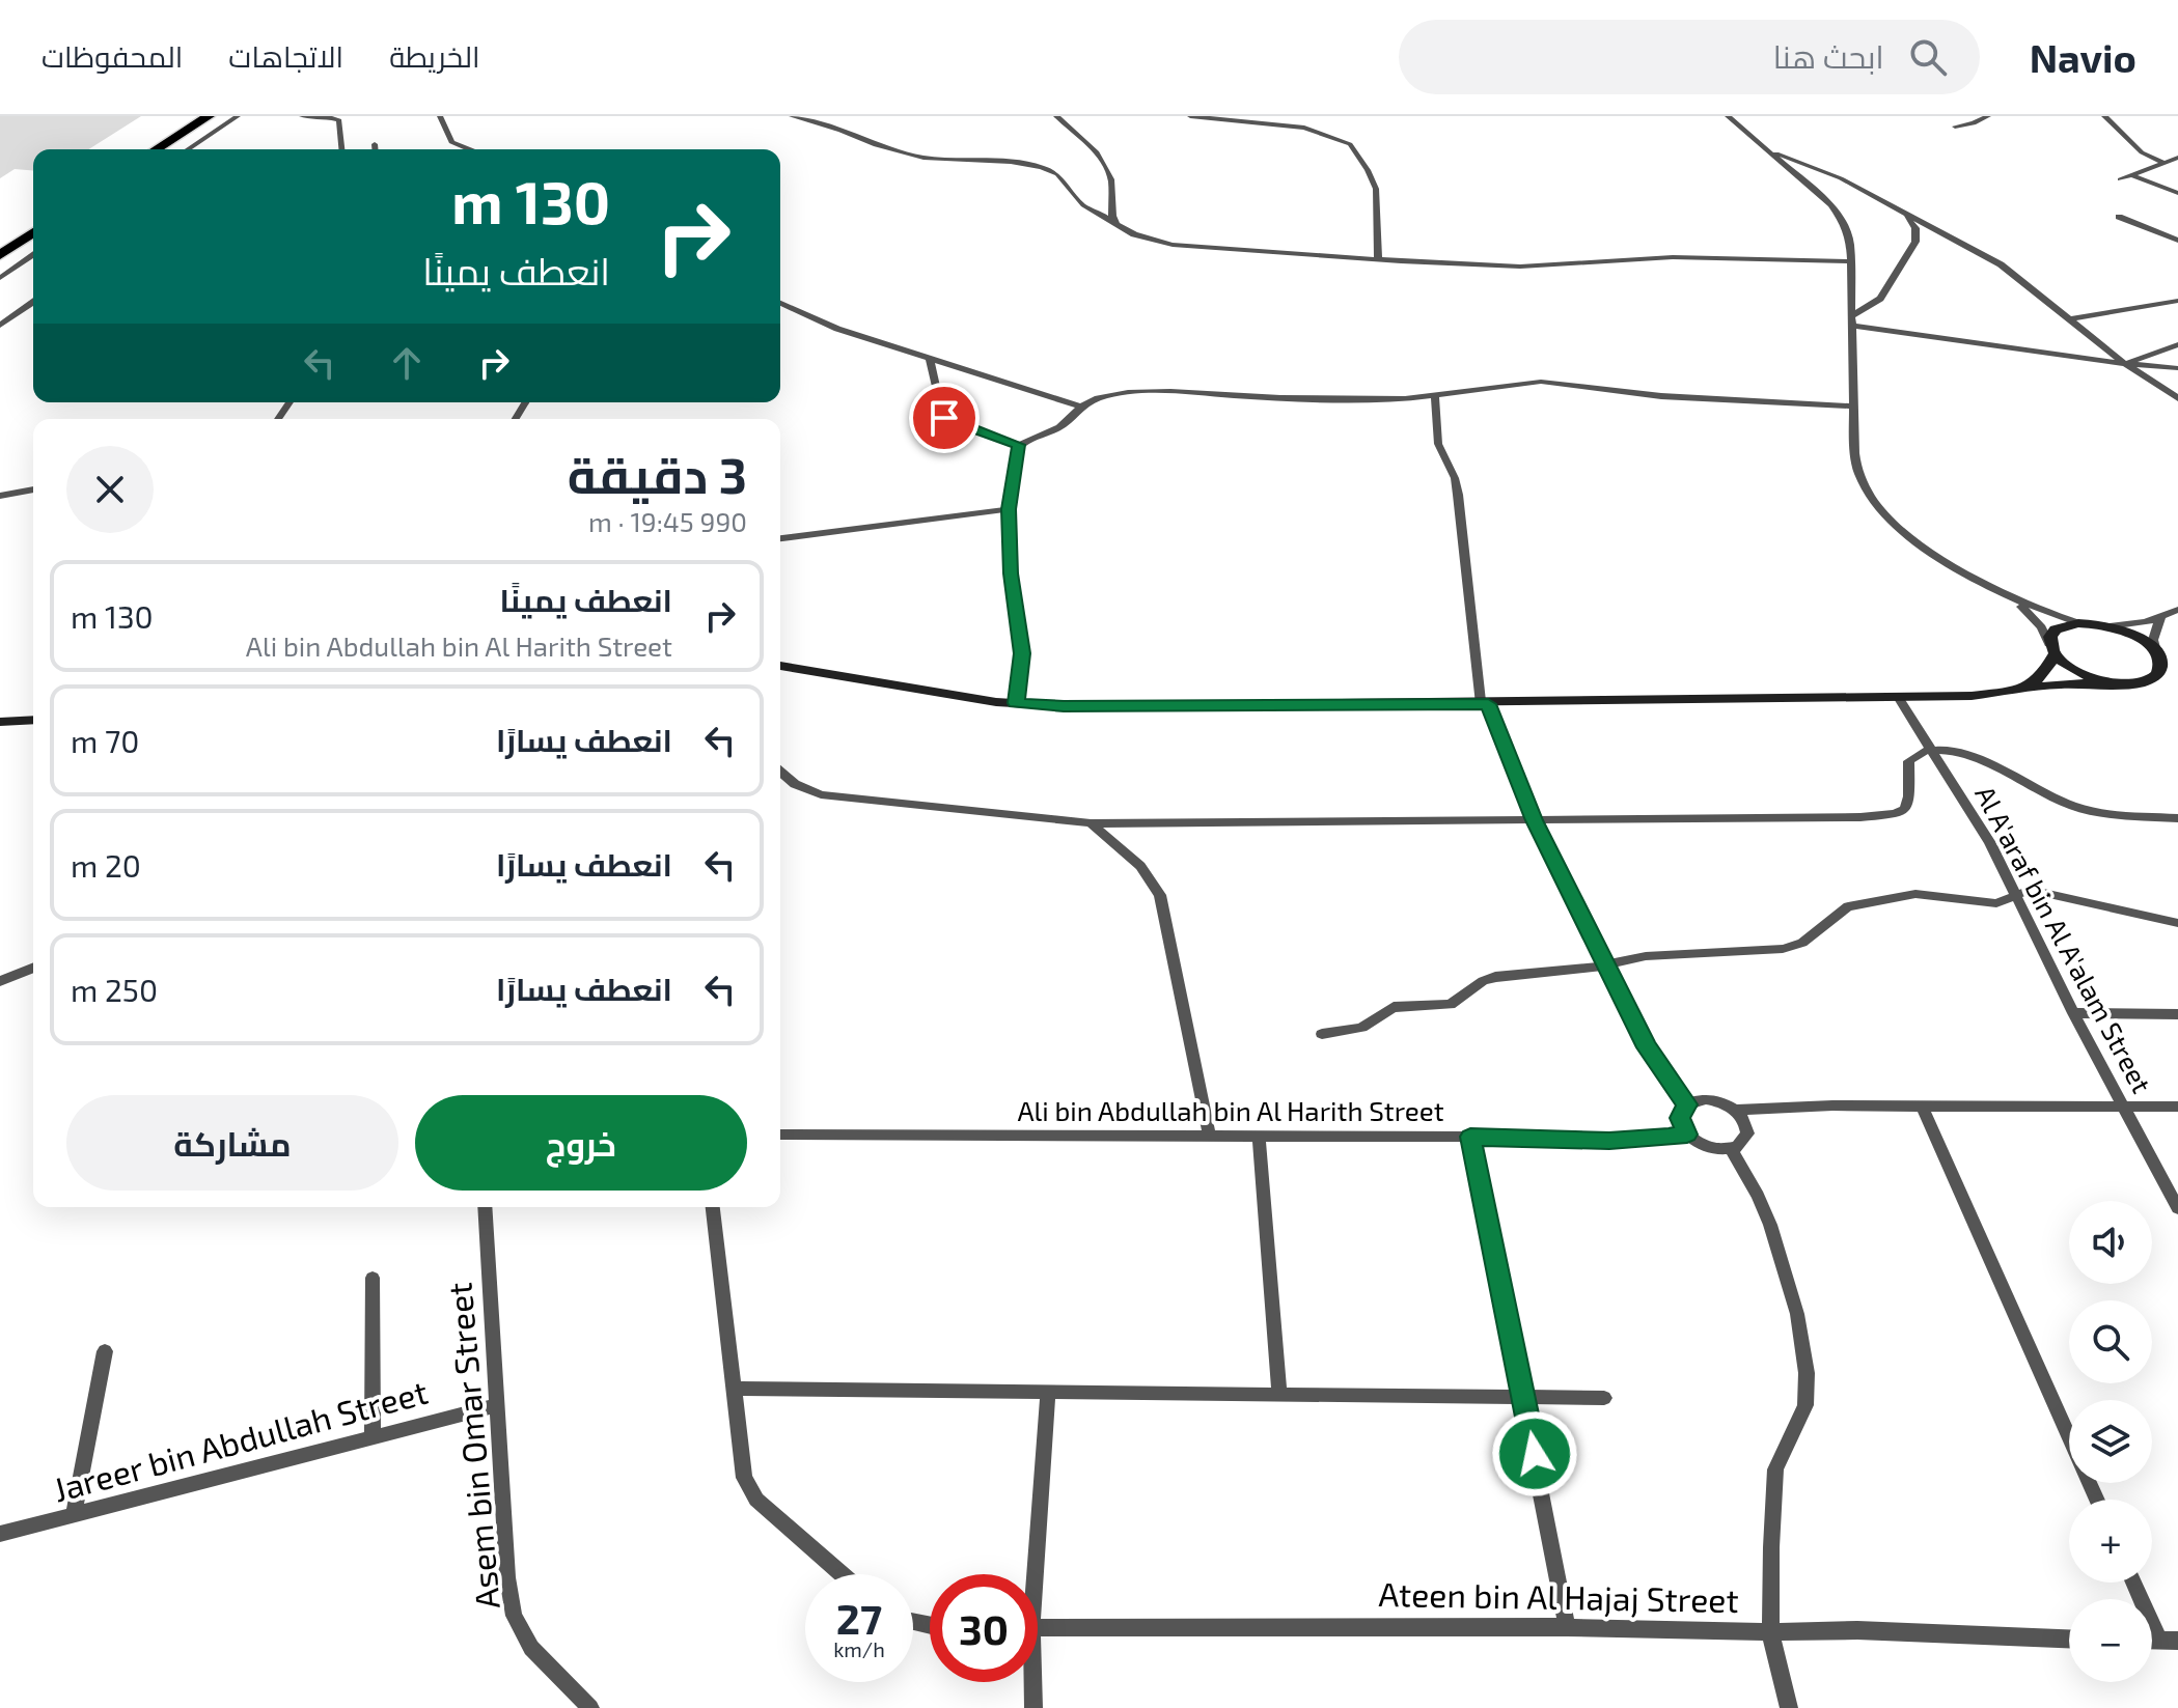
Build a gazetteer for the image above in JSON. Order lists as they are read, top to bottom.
{
  "streets": {
    "street": [
      "Al A'araf bin Al A'alam Street",
      "Ali bin Abdullah bin Al Harith Street",
      "Jareer bin Abdullah Street",
      "Asem bin Omar Street",
      "Ateen bin Al Hajaj Street"
    ]
  },
  "crossings": [
    ["Jareer bin Abdullah Street", "Asem bin Omar Street"]
  ],
  "page": {
    "header": "Navio",
    "search": "ابحث هنا",
    "nav": ["الخريطة", "الاتجاهات", "المحفوظات"],
    "turn": ["130 m", "انعطف يمينًا"],
    "heading": ["3 دقيقة", "990 m · 19:45"],
    "list": [
      {
        "name": "انعطف يمينًا",
        "note": "Ali bin Abdullah bin Al Harith Street",
        "value": "130 m"
      },
      {
        "name": "انعطف يسارًا",
        "value": "70 m"
      },
      {
        "name": "انعطف يسارًا",
        "value": "20 m"
      },
      {
        "name": "انعطف يسارًا",
        "value": "250 m"
      }
    ],
    "buttons": ["خروج", "مشاركة"],
    "map_buttons": ["+", "−"],
    "speed": "27 km/h",
    "limit": "30"
  }
}
